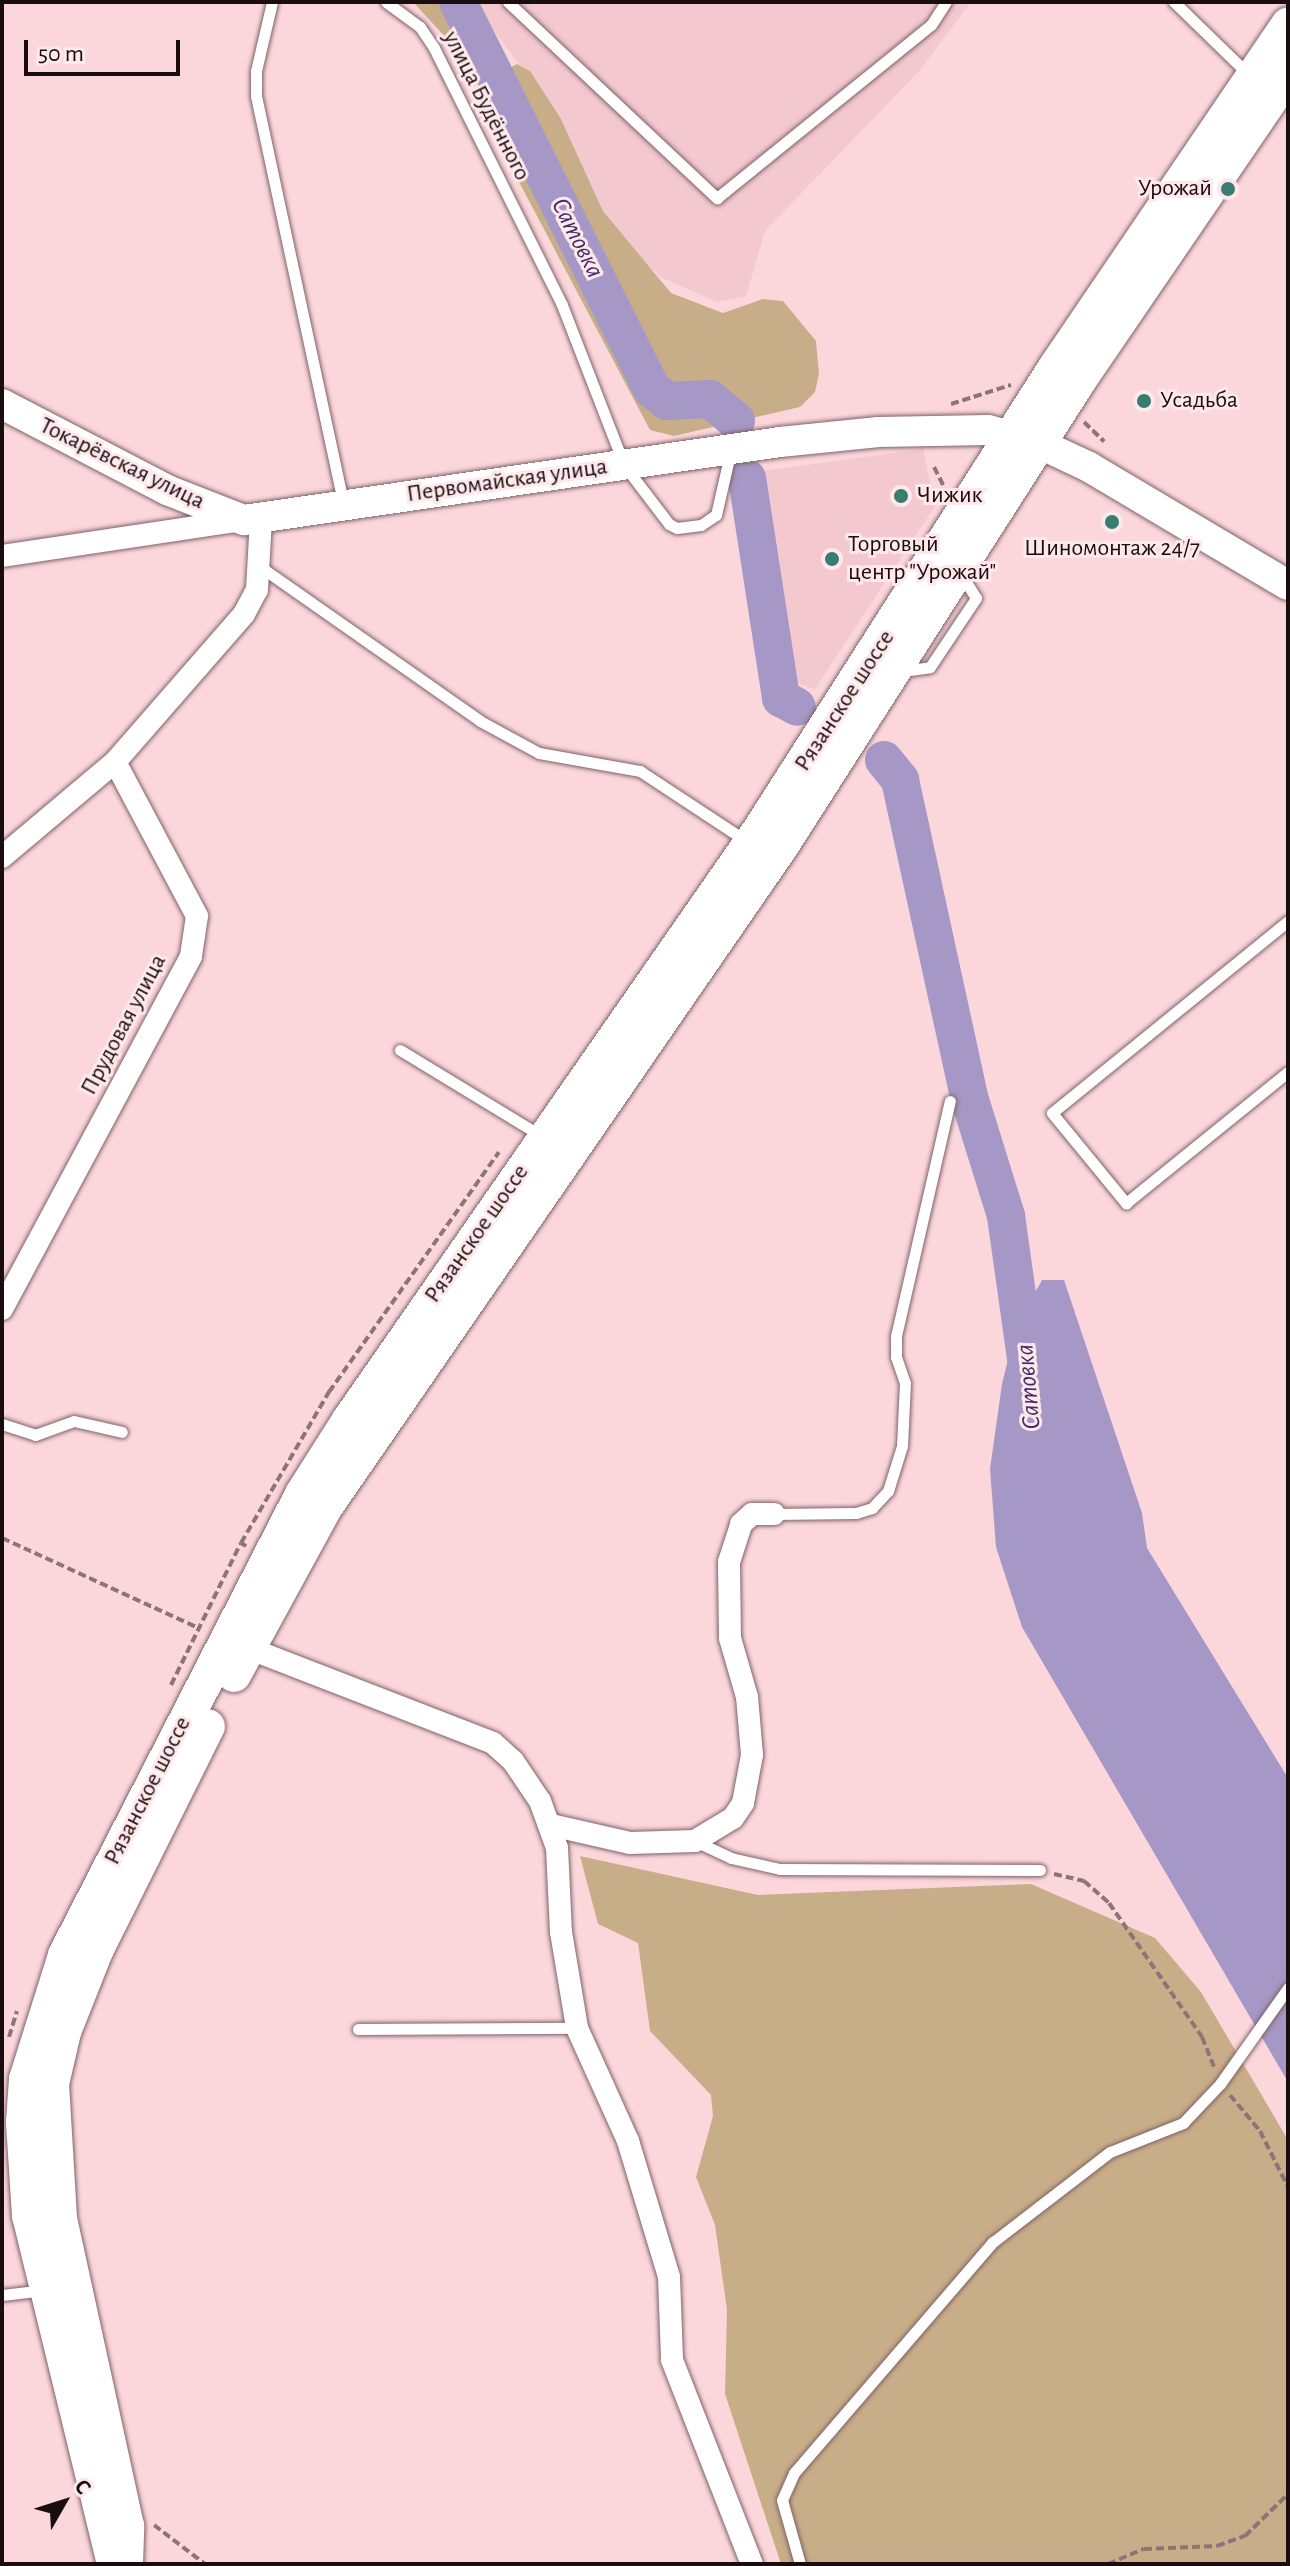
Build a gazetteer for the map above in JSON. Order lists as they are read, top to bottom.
{
  "streets": {
    "main road": ["Токарёвская улица", "Первомайская улица", "Рязанское шоссе"],
    "street": ["Прудовая улица"],
    "lane": ["улица Будённого"]
  },
  "crossings": [
    ["улица Будённого", "Первомайская улица"],
    ["Токарёвская улица", "Первомайская улица"],
    ["Первомайская улица", "Рязанское шоссе"]
  ],
  "water": ["Сатовка"],
  "places": [
    "Урожай",
    "Усадьба",
    "Чижик",
    "Шиномонтаж 24/7",
    "Торговый центр \"Урожай\""
  ],
  "scale_bar": "50 m",
  "north": "top right"
}
